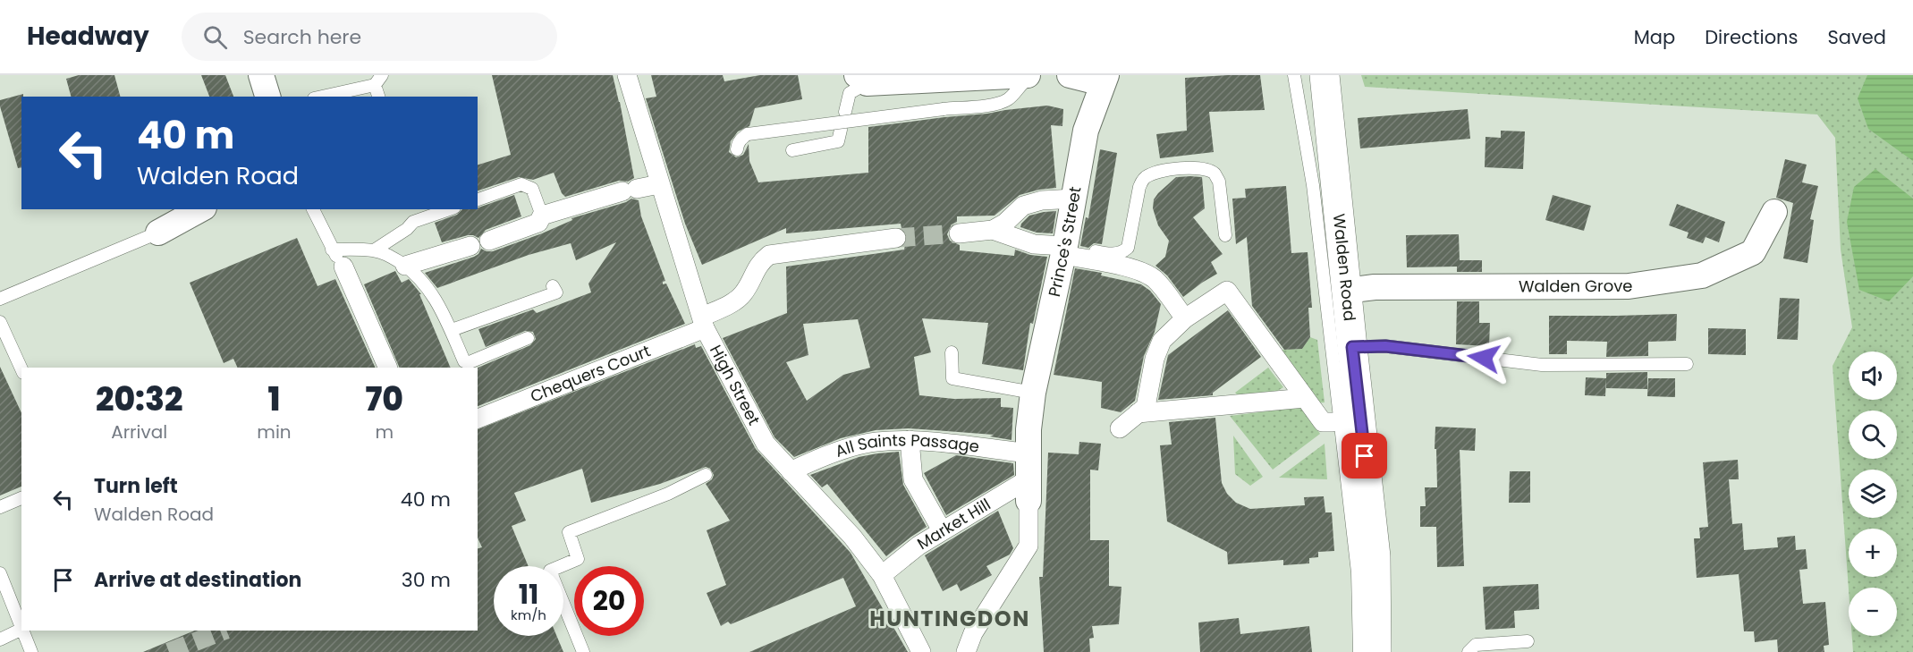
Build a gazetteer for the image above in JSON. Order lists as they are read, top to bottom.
{
  "streets": {
    "main road": ["Walden Road"],
    "street": [
      "Prince's Street",
      "Walden Grove",
      "Chequers Court",
      "High Street",
      "All Saints Passage",
      "Market Hill"
    ]
  },
  "crossings": [
    ["Walden Road", "Walden Grove"],
    ["Chequers Court", "High Street"],
    ["High Street", "All Saints Passage"],
    ["High Street", "Market Hill"]
  ],
  "districts": ["HUNTINGDON"],
  "page": {
    "header": "Headway",
    "search": "Search here",
    "nav": ["Map", "Directions", "Saved"],
    "turn": ["40 m", "Walden Road"],
    "map_buttons": ["+", "−"],
    "eta": [
      "20:32",
      "Arrival",
      "1",
      "min",
      "70",
      "m"
    ],
    "list": [
      {
        "name": "Turn left",
        "note": "Walden Road",
        "value": "40 m"
      },
      {
        "name": "Arrive at destination",
        "value": "30 m"
      }
    ],
    "speed": "11 km/h",
    "limit": "20"
  }
}
